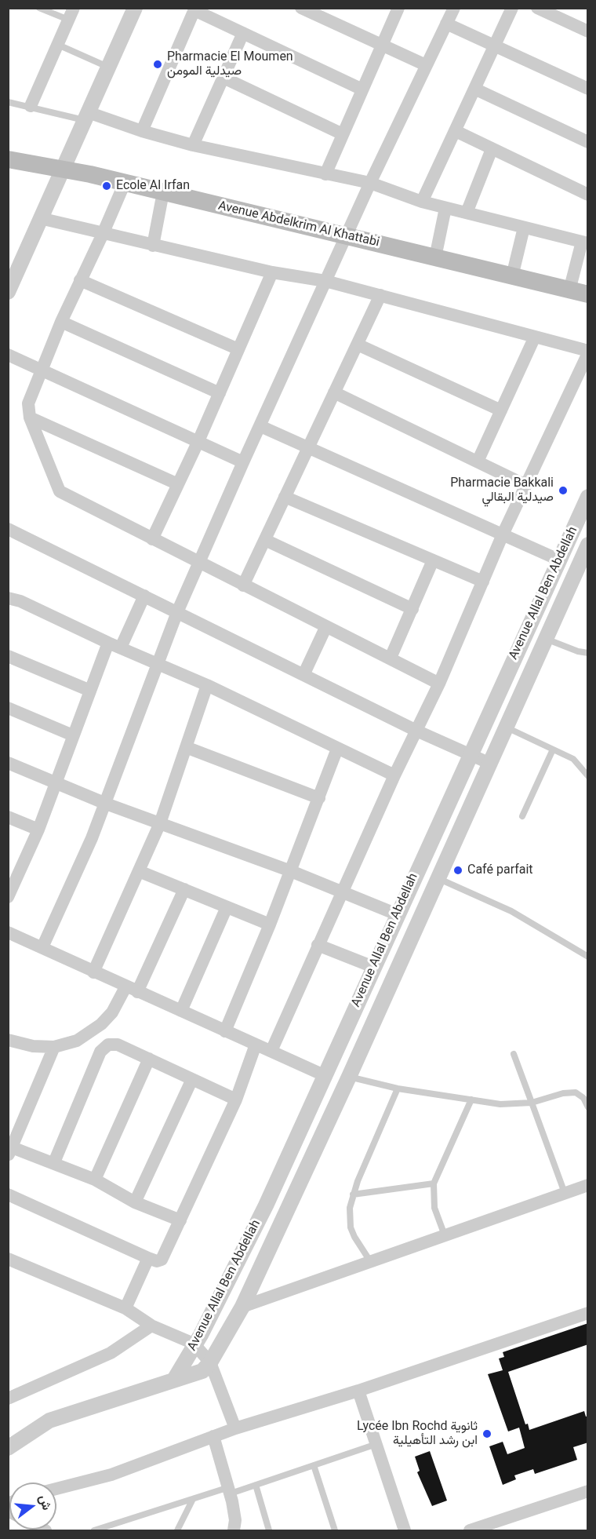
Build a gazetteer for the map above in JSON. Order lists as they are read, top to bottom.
{
  "streets": {
    "main road": ["Avenue Abdelkrim Al Khattabi"],
    "street": ["Avenue Allal Ben Abdellah"]
  },
  "places": [
    "Pharmacie El Moumen صيدلية المومن",
    "Ecole Al Irfan",
    "Pharmacie Bakkali صيدلية البقالي",
    "Café parfait",
    "Lycée Ibn Rochd ثانوية ابن رشد التأهيلية"
  ],
  "north": "right"
}
